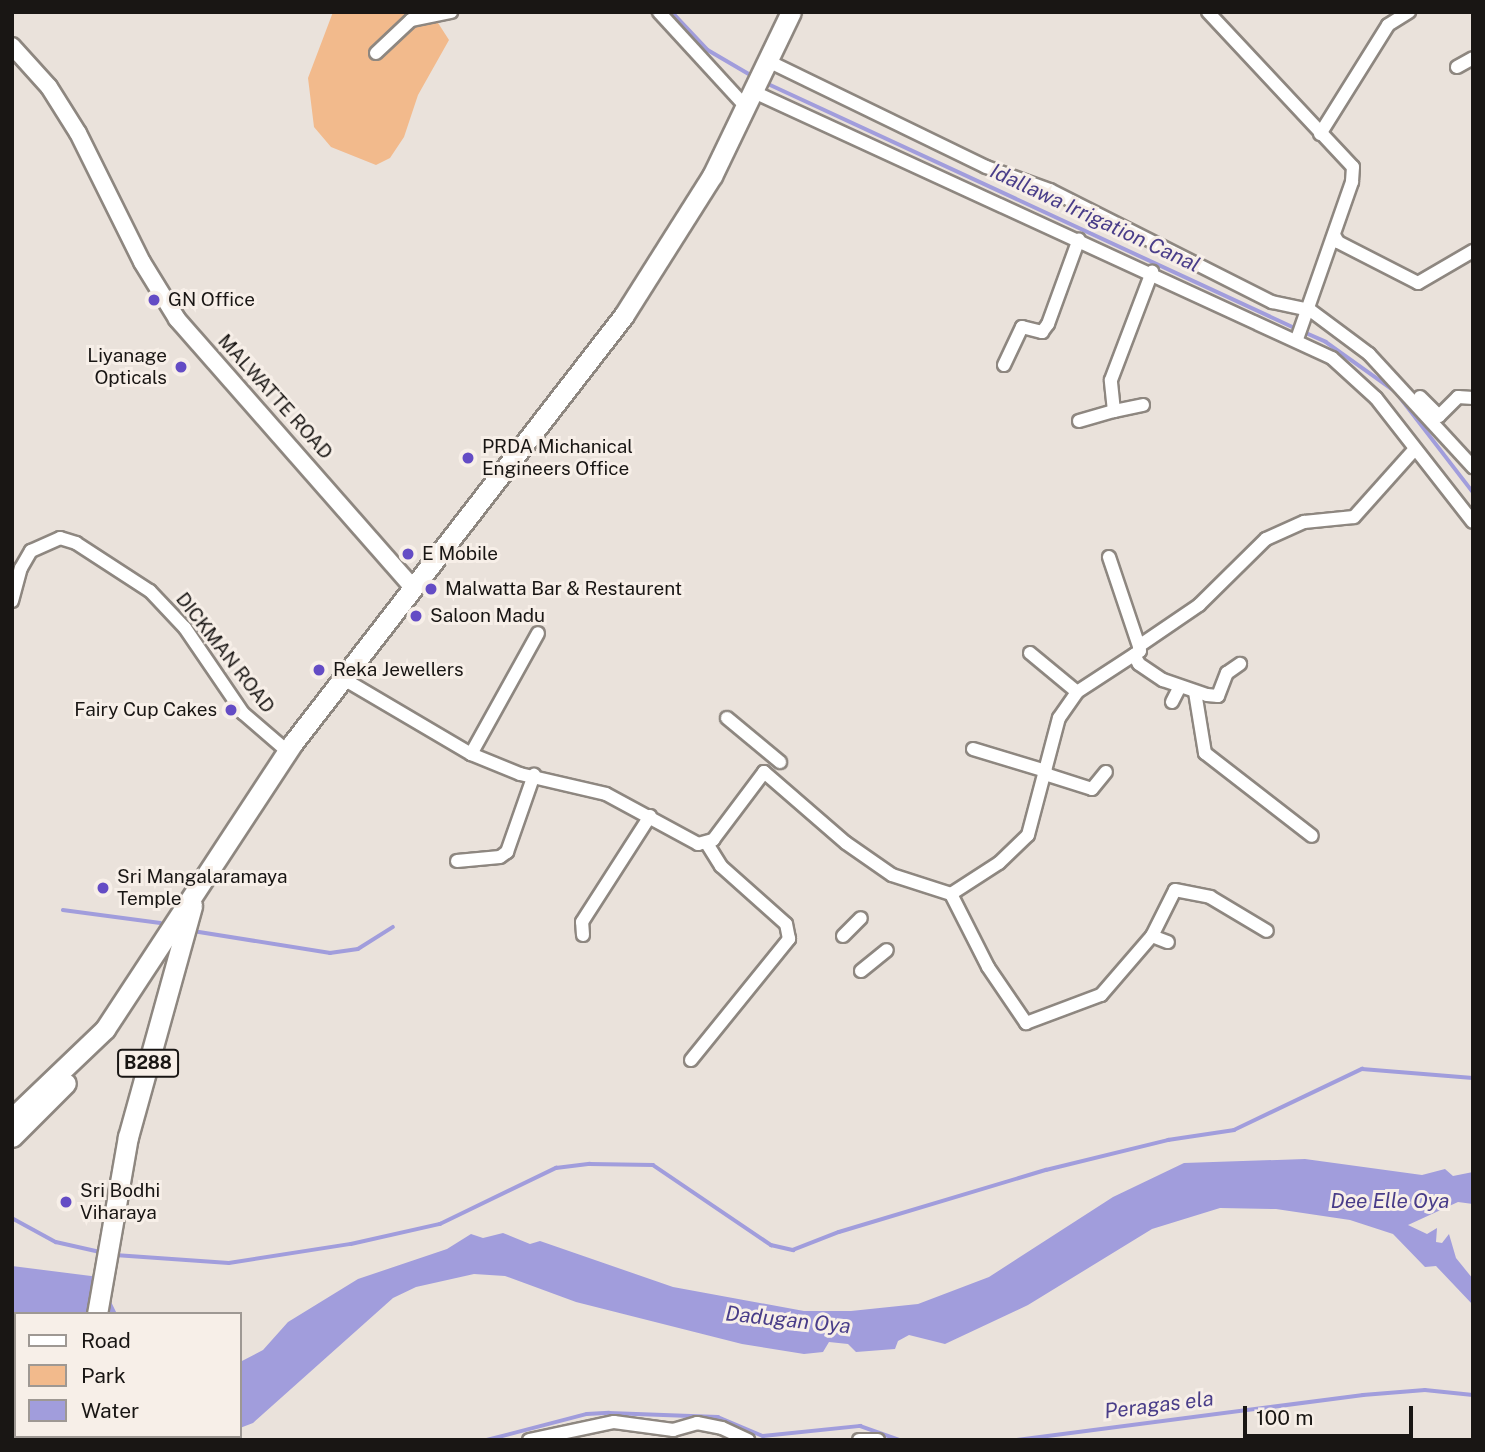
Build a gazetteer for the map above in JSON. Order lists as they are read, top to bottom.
{
  "streets": {
    "main road": ["B288"],
    "street": ["MALWATTE ROAD", "DICKMAN ROAD"]
  },
  "crossings": [
    ["MALWATTE ROAD", "B288"],
    ["DICKMAN ROAD", "B288"]
  ],
  "water": [
    "Idallawa Irrigation Canal",
    "Dee Elle Oya",
    "Dadugan Oya",
    "Peragas ela"
  ],
  "places": [
    "GN Office",
    "Liyanage Opticals",
    "PRDA Michanical Engineers Office",
    "E Mobile",
    "Malwatta Bar & Restaurent",
    "Saloon Madu",
    "Reka Jewellers",
    "Fairy Cup Cakes",
    "Sri Mangalaramaya Temple",
    "Sri Bodhi Viharaya"
  ],
  "legend": ["Road", "Park", "Water"],
  "scale_bar": "100 m"
}
